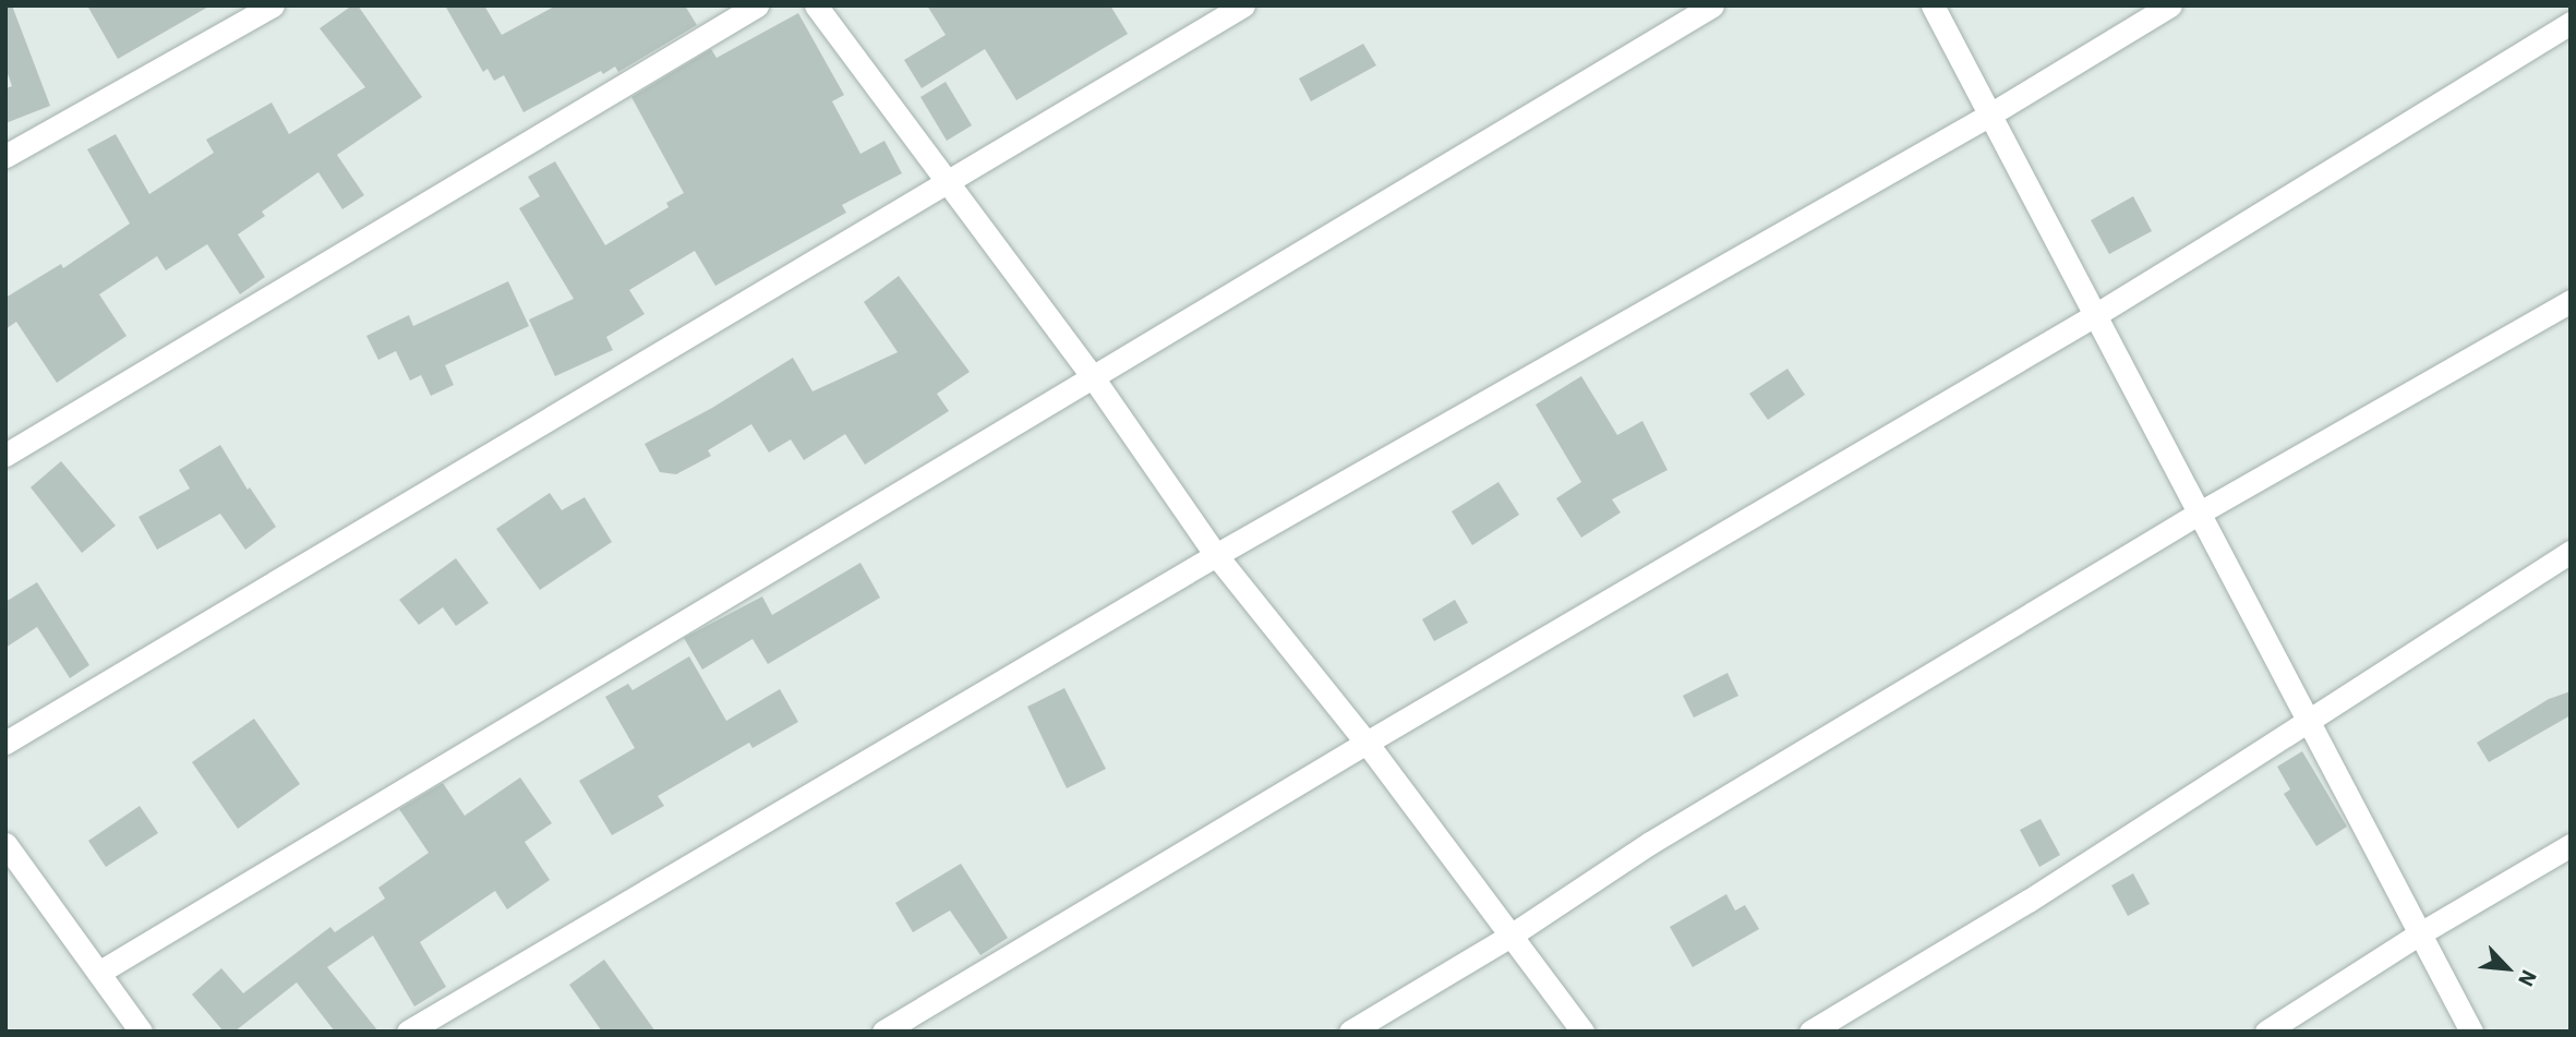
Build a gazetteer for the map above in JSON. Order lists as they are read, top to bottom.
{
  "north": "bottom right"
}
